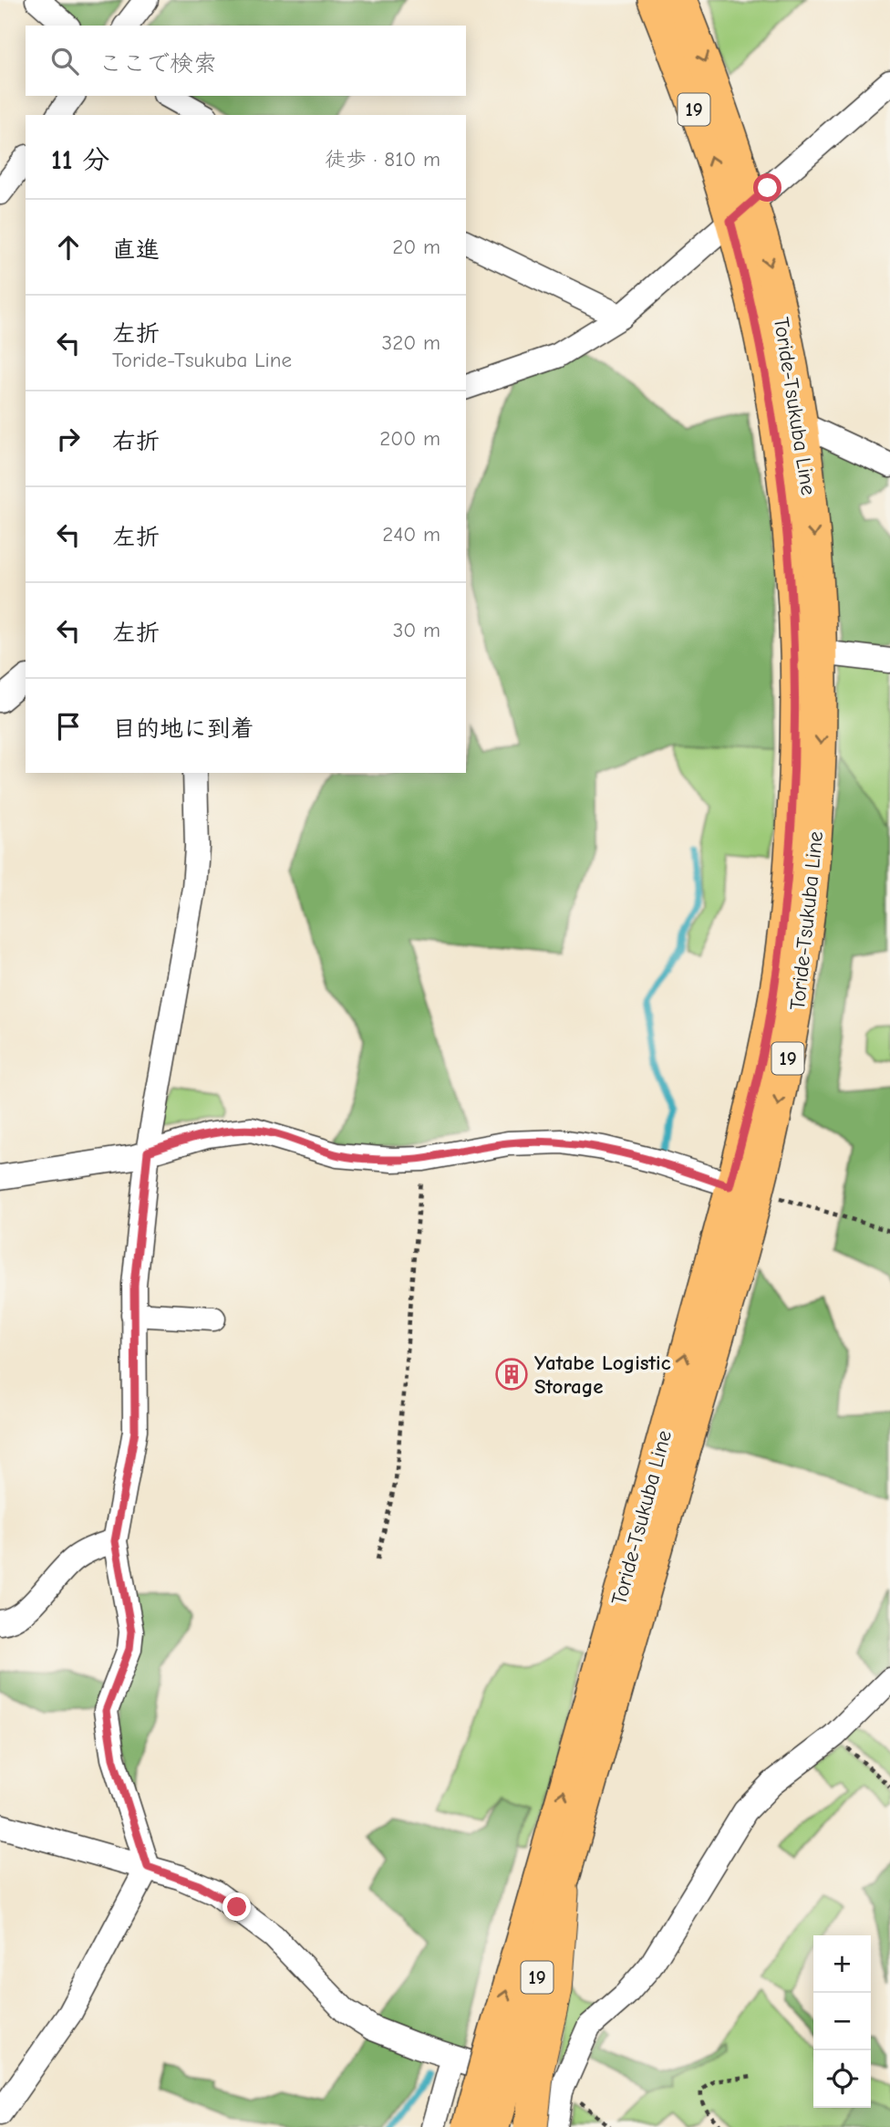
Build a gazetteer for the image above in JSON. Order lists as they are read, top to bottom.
{
  "streets": {
    "main road": ["19", "Toride-Tsukuba Line"]
  },
  "places": {
    "building": ["Yatabe Logistic Storage"]
  },
  "page": {
    "search": "ここで検索",
    "heading": ["11 分", "徒歩 · 810 m"],
    "list": [
      ["直進", "20 m"],
      ["左折", "Toride-Tsukuba Line", "320 m"],
      ["右折", "200 m"],
      ["左折", "240 m"],
      ["左折", "30 m"],
      "目的地に到着"
    ],
    "map_buttons": ["+", "−"]
  }
}
